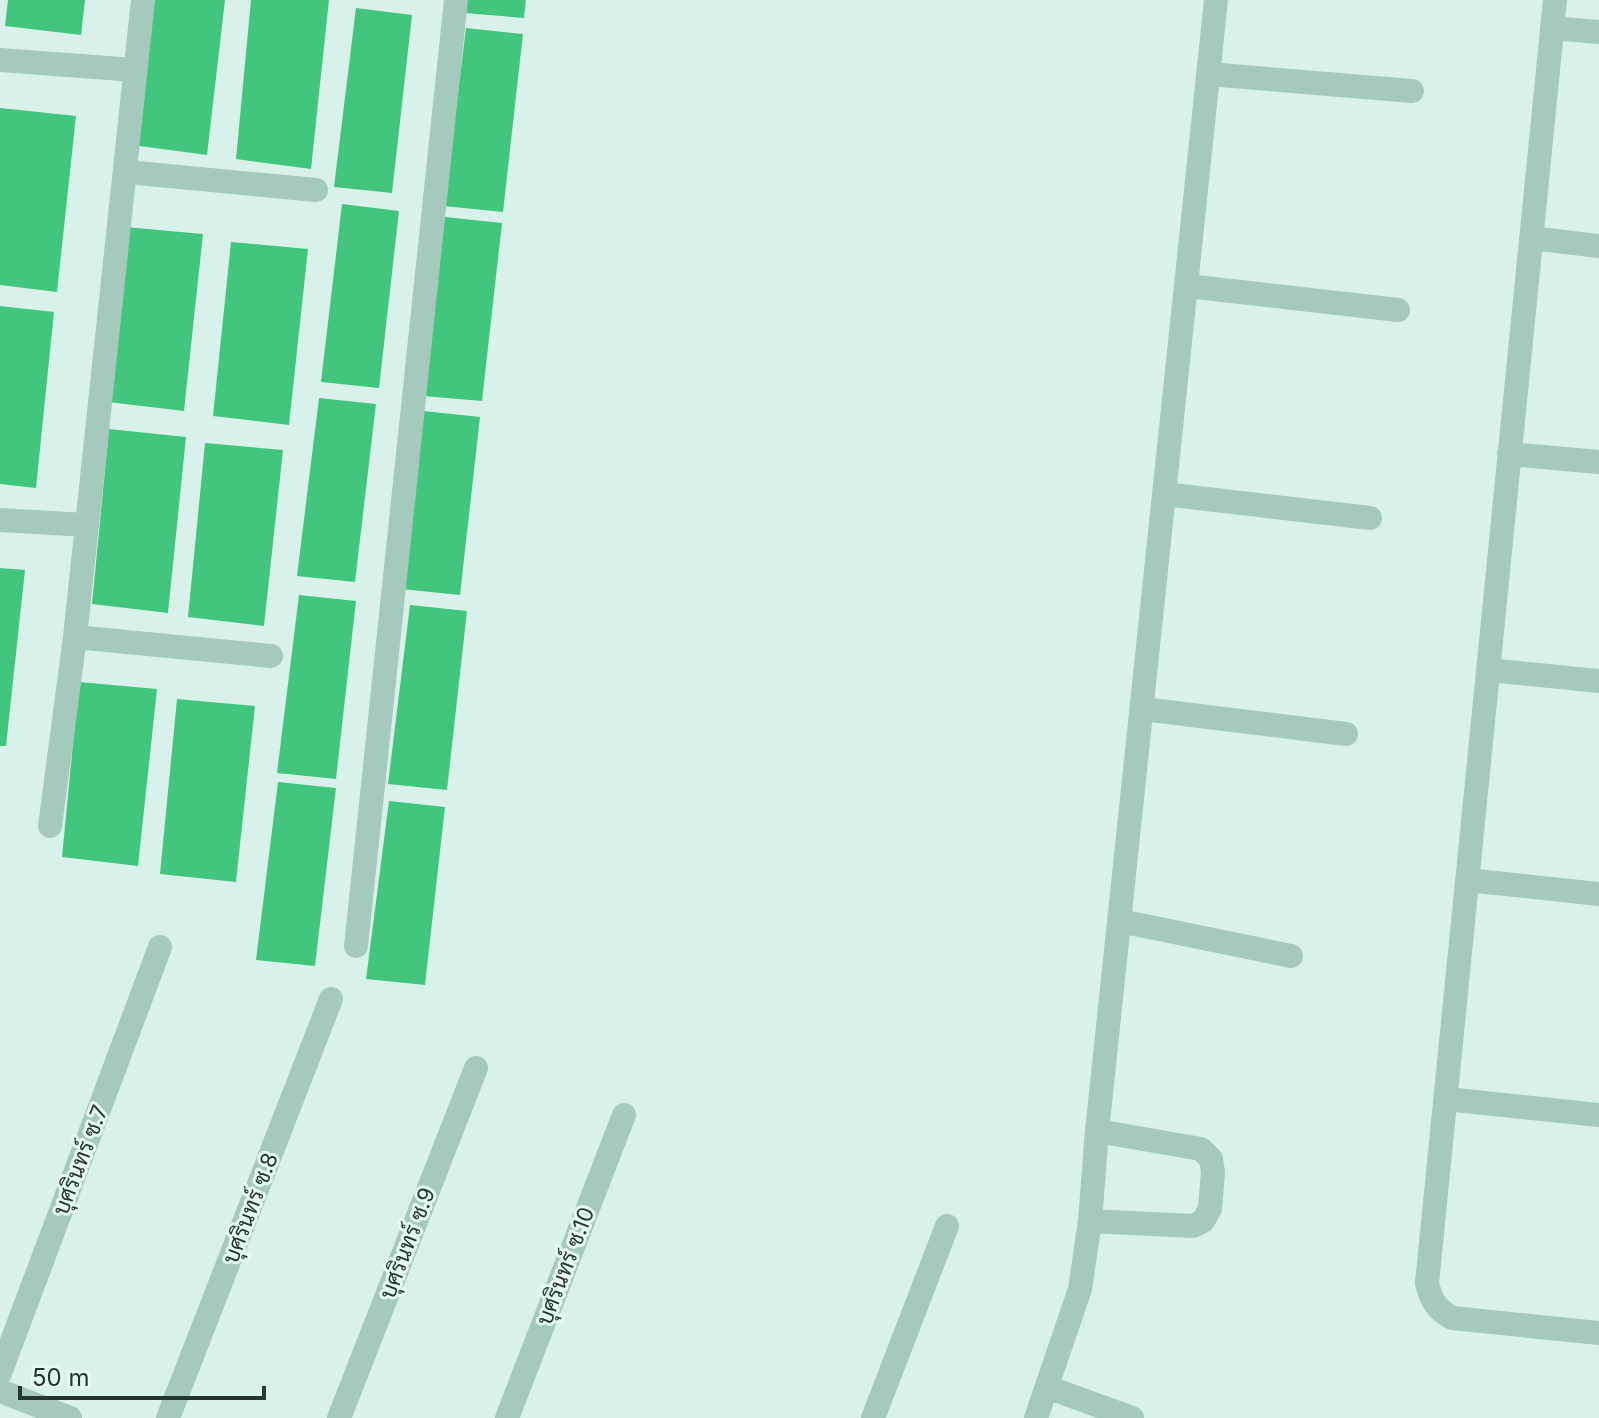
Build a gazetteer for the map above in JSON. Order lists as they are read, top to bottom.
{
  "streets": {
    "street": [
      "บุศรินทร์ ซ.7",
      "บุศรินทร์ ซ.8",
      "บุศรินทร์ ซ.9",
      "บุศรินทร์ ซ.10"
    ]
  },
  "scale_bar": "50 m"
}
